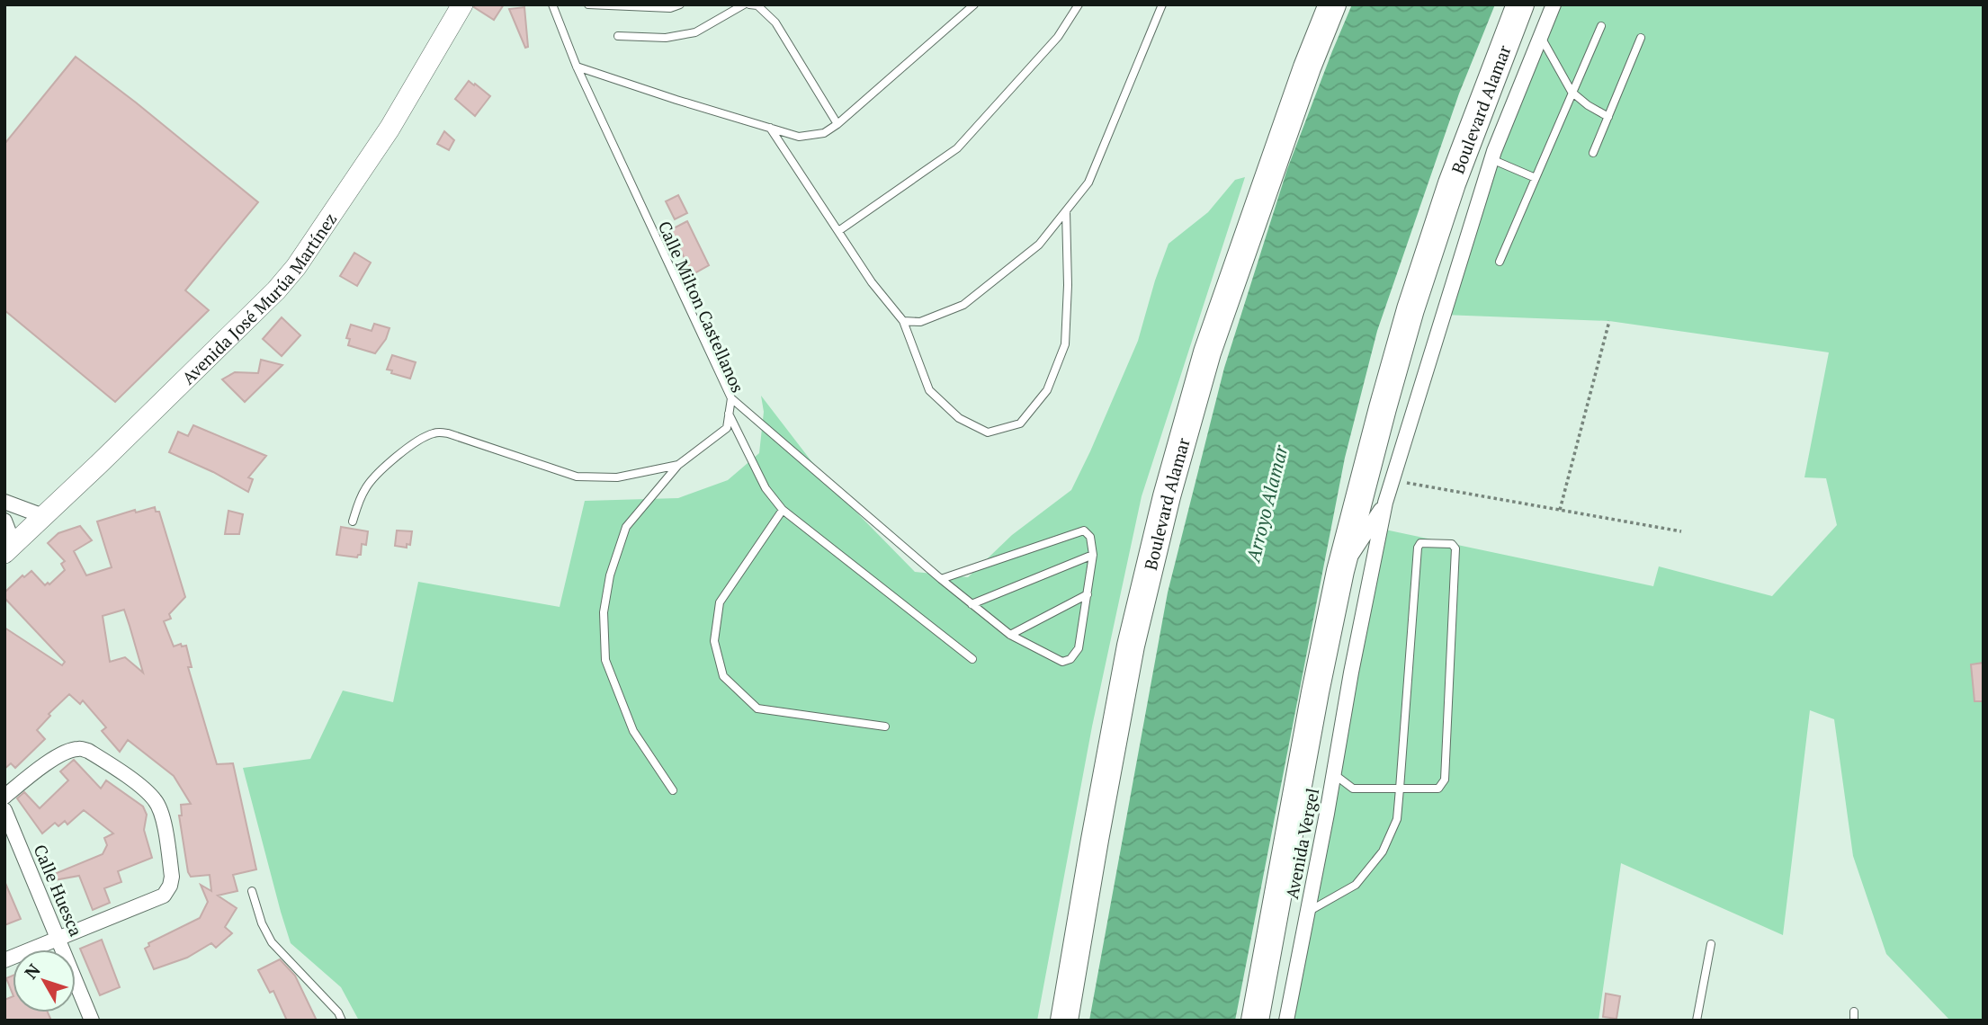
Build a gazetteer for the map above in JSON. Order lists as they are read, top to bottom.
{
  "streets": {
    "highway": ["Boulevard Alamar"],
    "main road": ["Avenida José Murúa Martínez"],
    "street": ["Avenida Vergel", "Calle Huesca"],
    "lane": ["Calle Milton Castellanos"]
  },
  "water": ["Arroyo Alamar"],
  "north": "top left"
}
